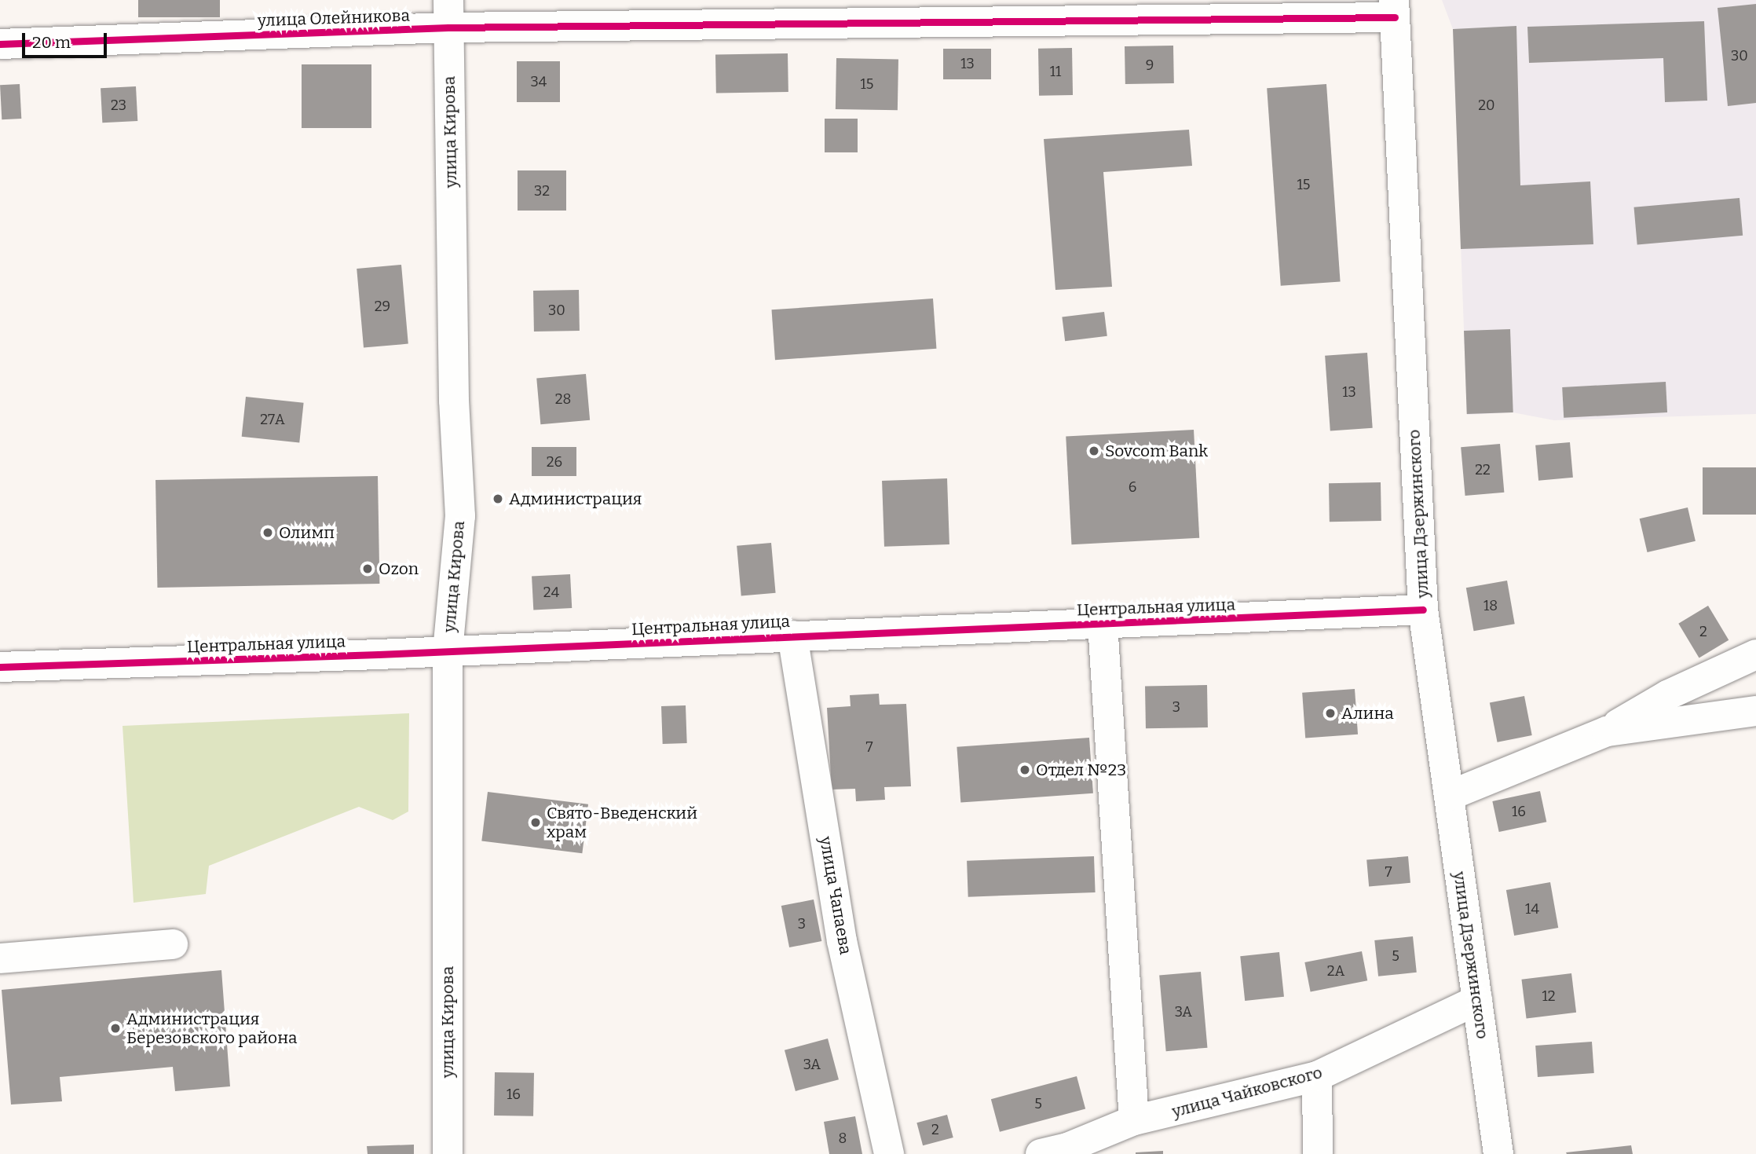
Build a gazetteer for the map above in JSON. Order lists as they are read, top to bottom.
{
  "streets": {
    "street": [
      "улица Олейникова",
      "улица Кирова",
      "улица Дзержинского",
      "Центральная улица",
      "улица Чапаева",
      "улица Чайковского"
    ]
  },
  "crossings": [
    ["улица Олейникова", "улица Кирова"],
    ["улица Олейникова", "улица Дзержинского"],
    ["улица Кирова", "Центральная улица"],
    ["улица Дзержинского", "Центральная улица"],
    ["улица Дзержинского", "улица Чайковского"],
    ["Центральная улица", "улица Чапаева"]
  ],
  "places": [
    "Sovcom Bank",
    "Администрация",
    "Олимп",
    "Ozon",
    "Алина",
    "Отдел №23",
    "Свято-Введенский храм",
    "Администрация Березовского района"
  ],
  "house_numbers": [
    "30",
    "13",
    "9",
    "11",
    "34",
    "15",
    "23",
    "20",
    "15",
    "32",
    "29",
    "30",
    "13",
    "28",
    "27А",
    "26",
    "22",
    "6",
    "24",
    "18",
    "2",
    "3",
    "7",
    "16",
    "7",
    "14",
    "3",
    "5",
    "2А",
    "12",
    "3А",
    "3А",
    "16",
    "5",
    "2",
    "8"
  ],
  "scale_bar": "20 m"
}
